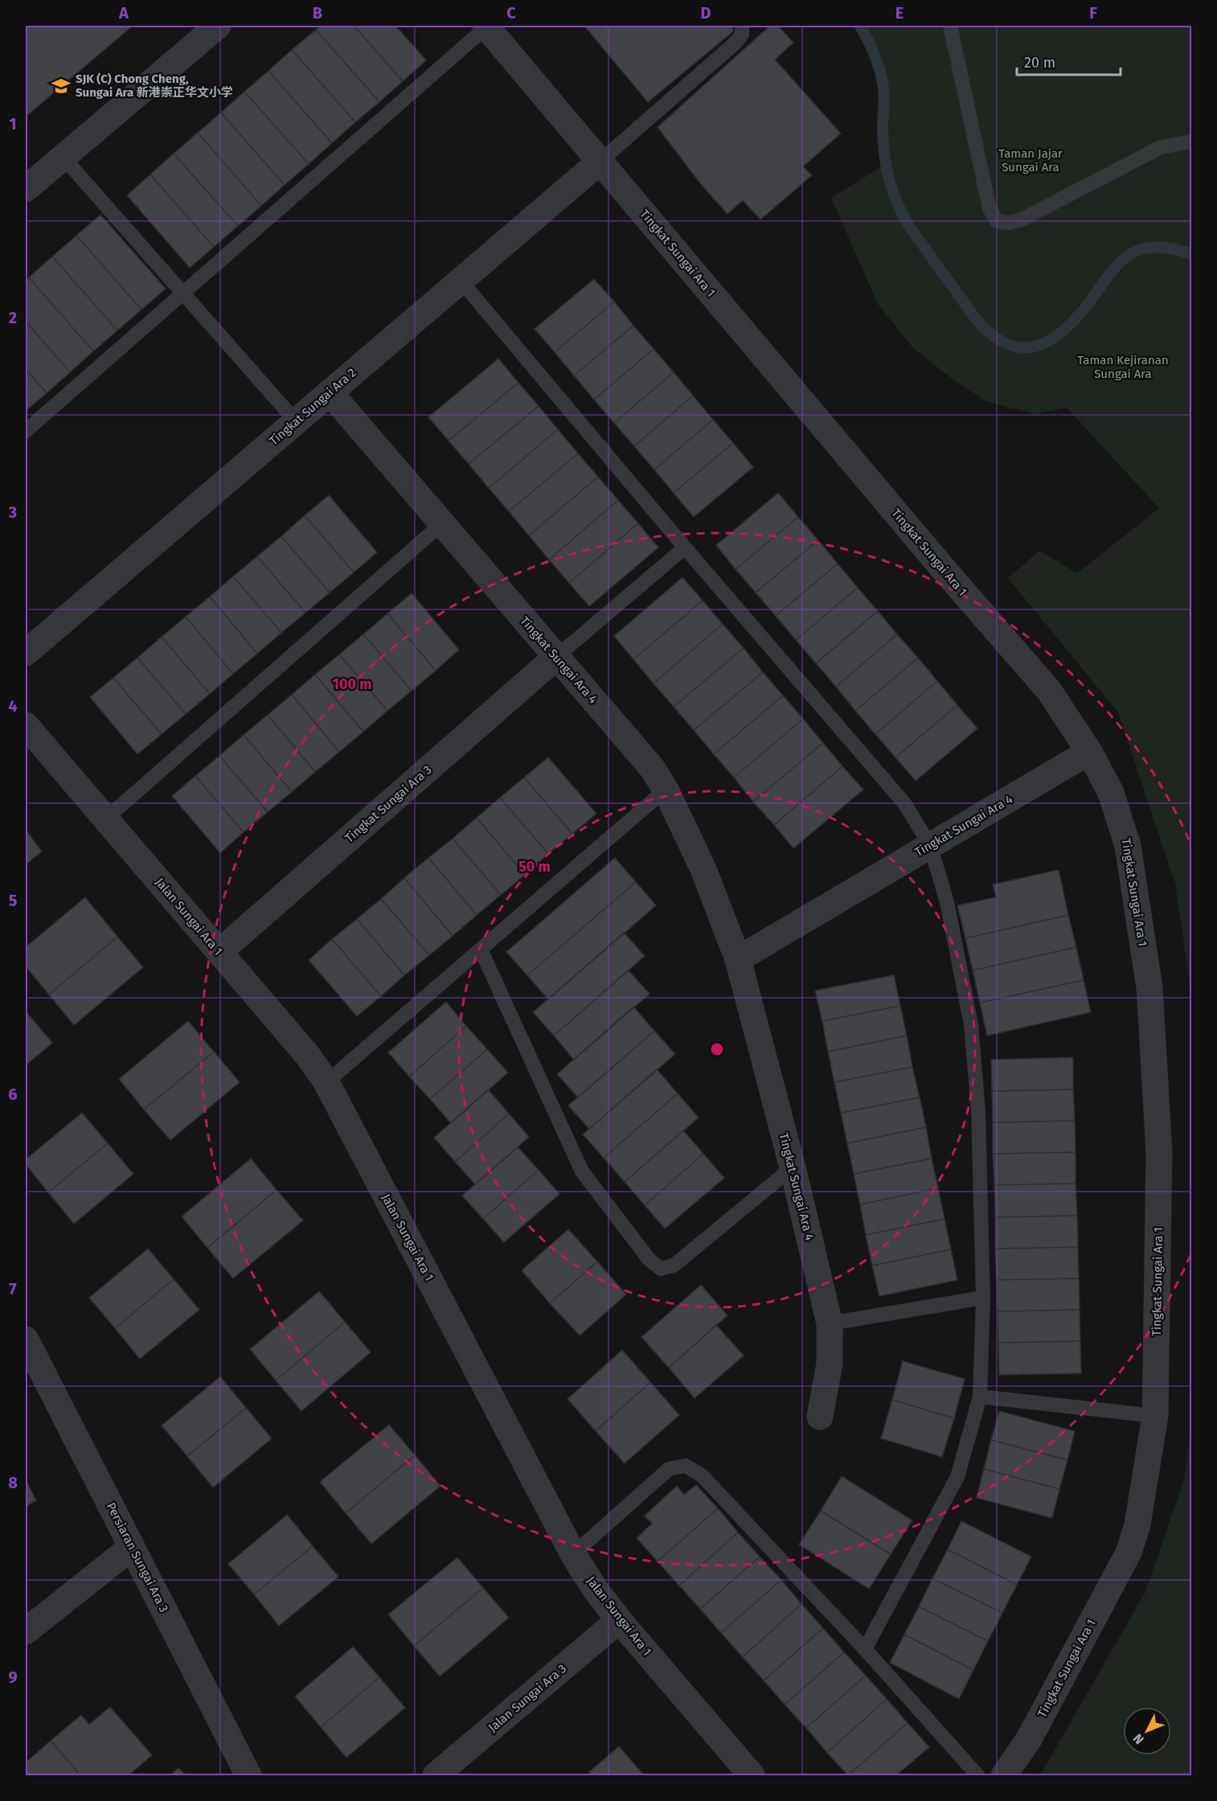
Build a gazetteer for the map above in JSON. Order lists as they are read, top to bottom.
{
  "streets": {
    "street": [
      "Tingkat Sungai Ara 1",
      "Tingkat Sungai Ara 2",
      "Tingkat Sungai Ara 4",
      "Tingkat Sungai Ara 3",
      "Jalan Sungai Ara 1",
      "Persiaran Sungai Ara 3",
      "Jalan Sungai Ara 3"
    ]
  },
  "crossings": [
    ["Tingkat Sungai Ara 1", "Tingkat Sungai Ara 2"],
    ["Tingkat Sungai Ara 1", "Tingkat Sungai Ara 4"],
    ["Tingkat Sungai Ara 2", "Tingkat Sungai Ara 4"],
    ["Tingkat Sungai Ara 4", "Tingkat Sungai Ara 3"],
    ["Tingkat Sungai Ara 3", "Jalan Sungai Ara 1"],
    ["Jalan Sungai Ara 1", "Jalan Sungai Ara 3"]
  ],
  "parks": ["Taman Jajar Sungai Ara", "Taman Kejiranan Sungai Ara"],
  "places": {
    "school or university": ["SJK (C) Chong Cheng, Sungai Ara 新港崇正华文小学"]
  },
  "scale_bar": "20 m",
  "north": "bottom left",
  "grid": {
    "columns": [
      "A",
      "B",
      "C",
      "D",
      "E",
      "F"
    ],
    "rows": [
      "1",
      "2",
      "3",
      "4",
      "5",
      "6",
      "7",
      "8",
      "9"
    ]
  },
  "rings": ["100 m", "50 m"]
}
